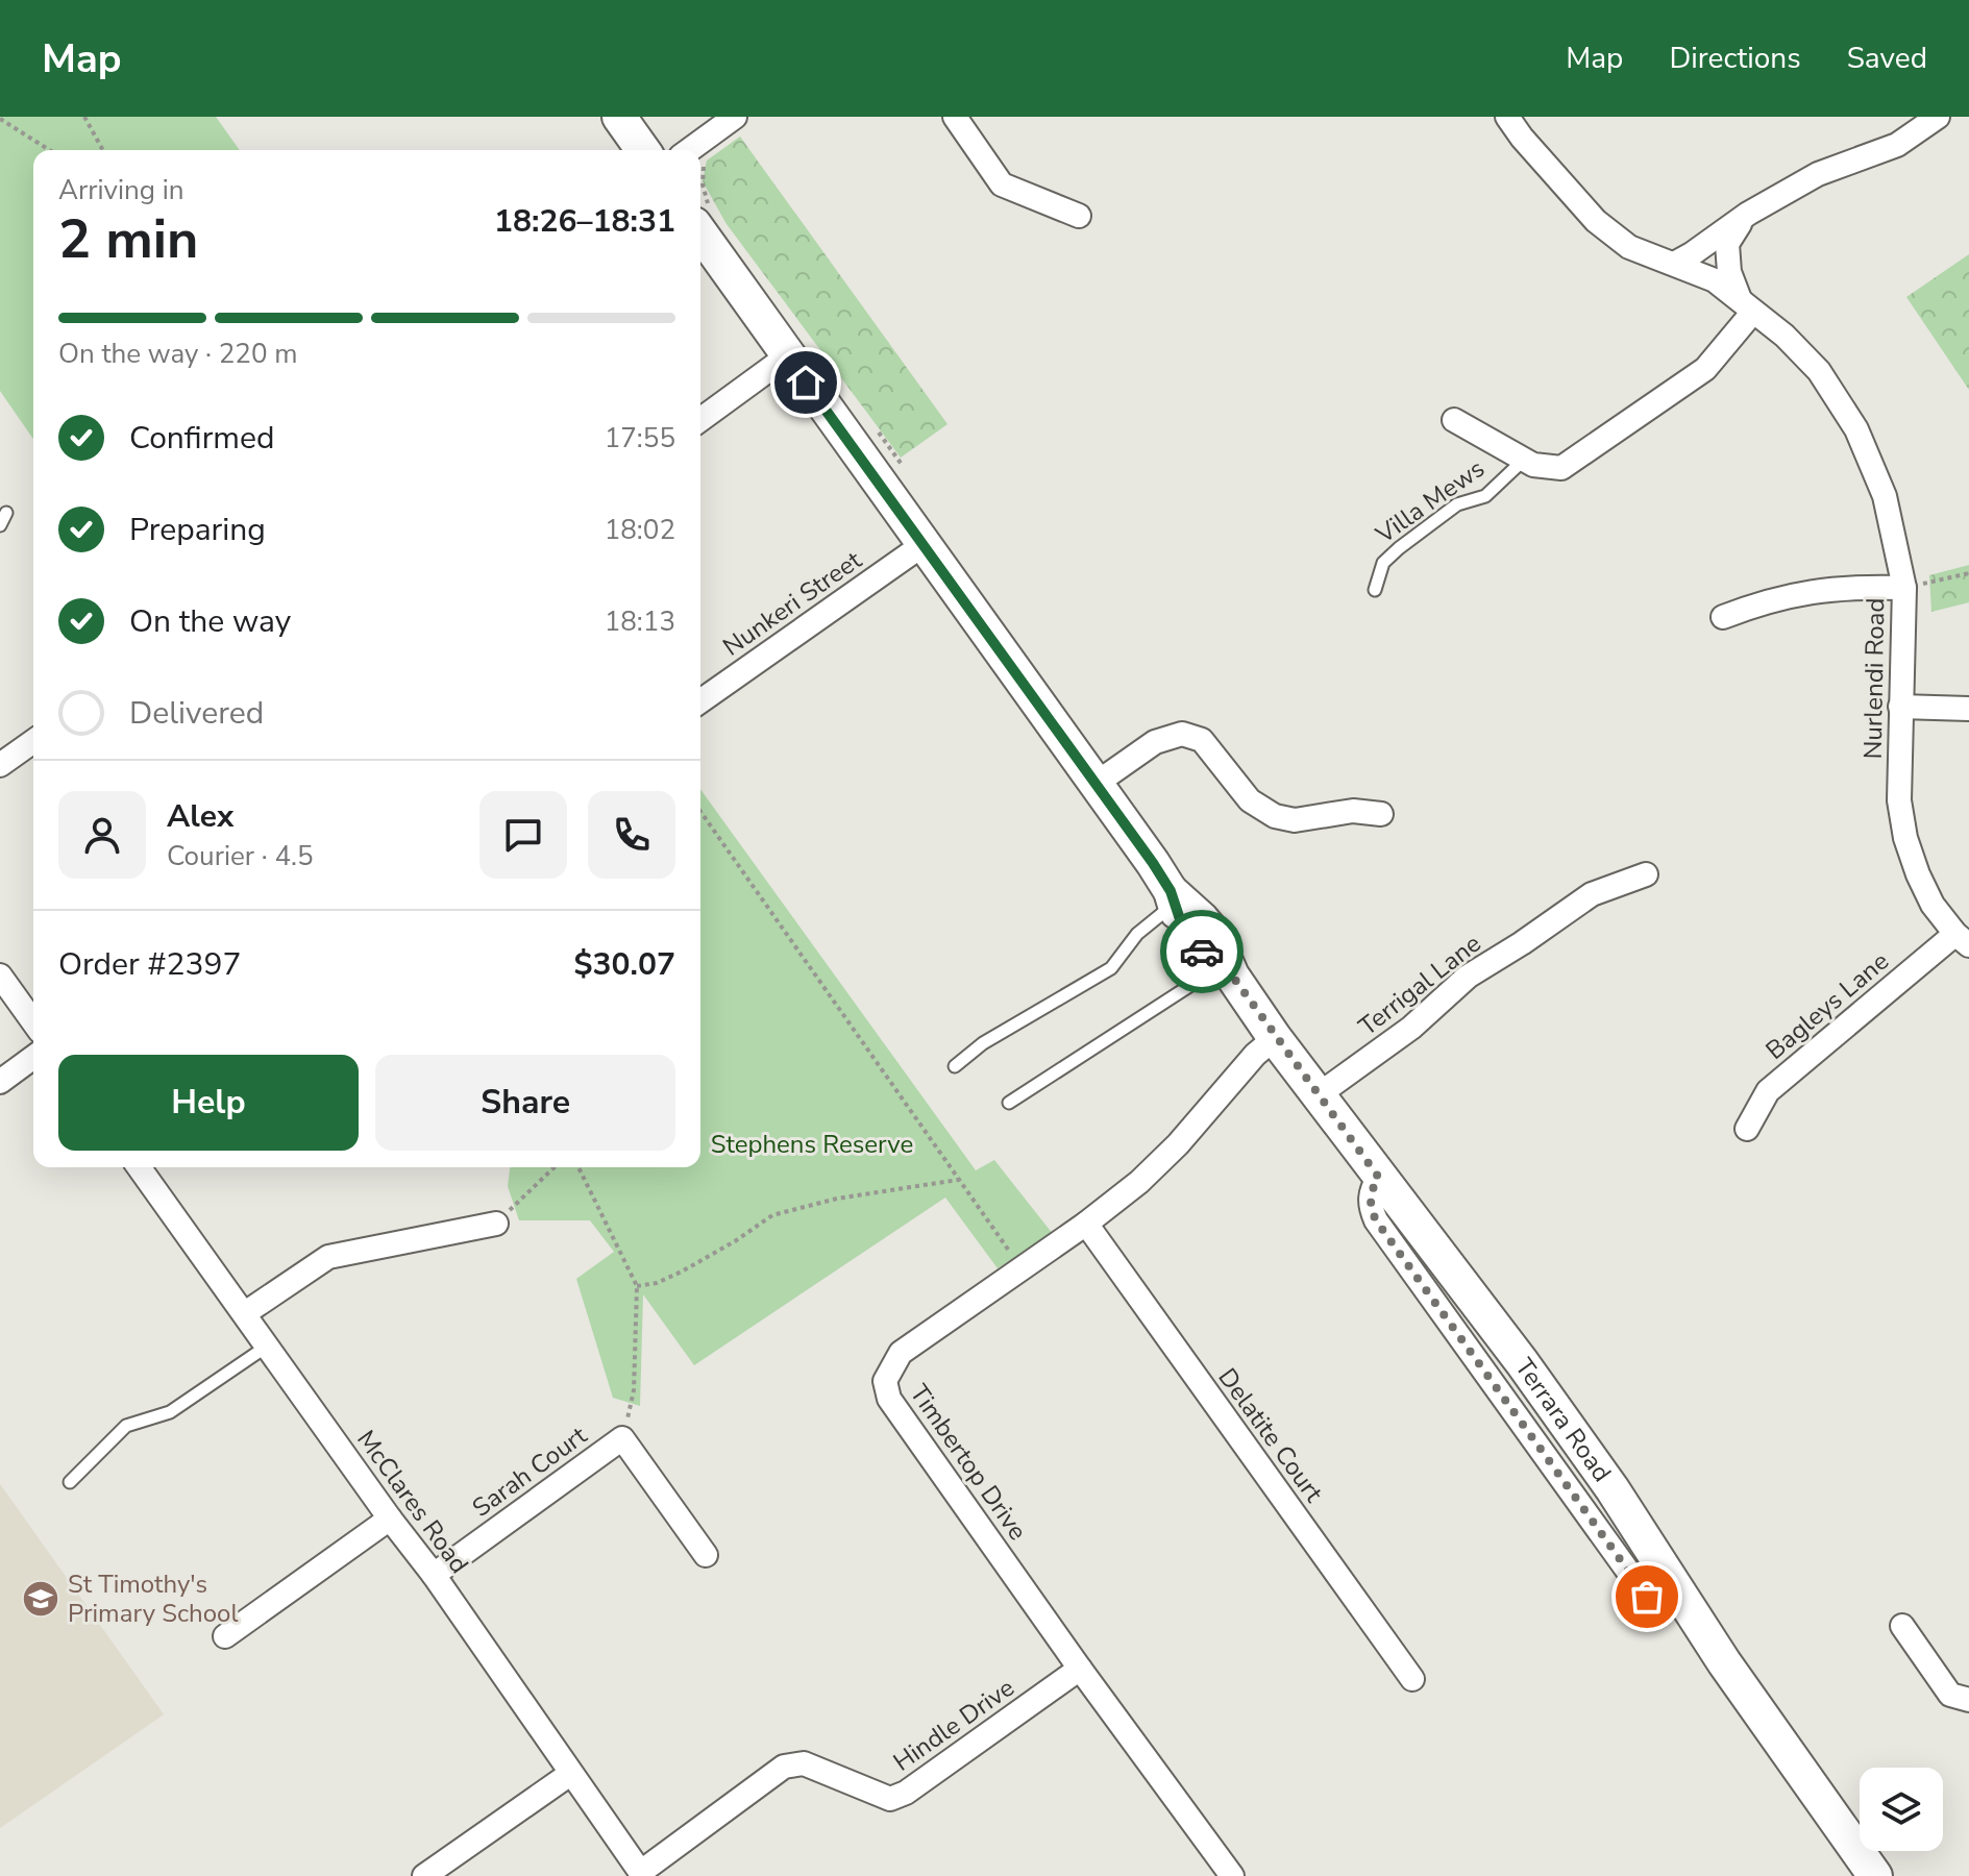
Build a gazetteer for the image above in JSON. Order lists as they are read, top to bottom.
{
  "streets": {
    "main road": ["Terrara Road"],
    "street": [
      "Nunkeri Street",
      "Nurlendi Road",
      "Terrigal Lane",
      "Bagleys Lane",
      "Delatite Court",
      "Timbertop Drive",
      "Sarah Court",
      "McClares Road",
      "Hindle Drive"
    ],
    "lane": ["Villa Mews"]
  },
  "crossings": [
    ["Nunkeri Street", "Terrara Road"],
    ["Nurlendi Road", "Bagleys Lane"],
    ["Terrigal Lane", "Terrara Road"],
    ["Terrara Road", "Timbertop Drive"],
    ["Delatite Court", "Timbertop Drive"],
    ["Timbertop Drive", "Hindle Drive"],
    ["Sarah Court", "McClares Road"],
    ["McClares Road", "Hindle Drive"]
  ],
  "parks": ["Stephens Reserve"],
  "places": {
    "school or university": ["St Timothy's Primary School"]
  },
  "page": {
    "header": "Map",
    "nav": ["Map", "Directions", "Saved"],
    "heading": ["2 min", "Arriving in", "18:26–18:31"],
    "panel": [
      "Alex",
      "Courier · 4.5",
      "Order #2397",
      "$30.07"
    ],
    "bar": "On the way · 220 m",
    "list": [
      ["Confirmed", "17:55"],
      ["Preparing", "18:02"],
      ["On the way", "18:13"],
      "Delivered"
    ],
    "buttons": ["Help", "Share"]
  }
}
